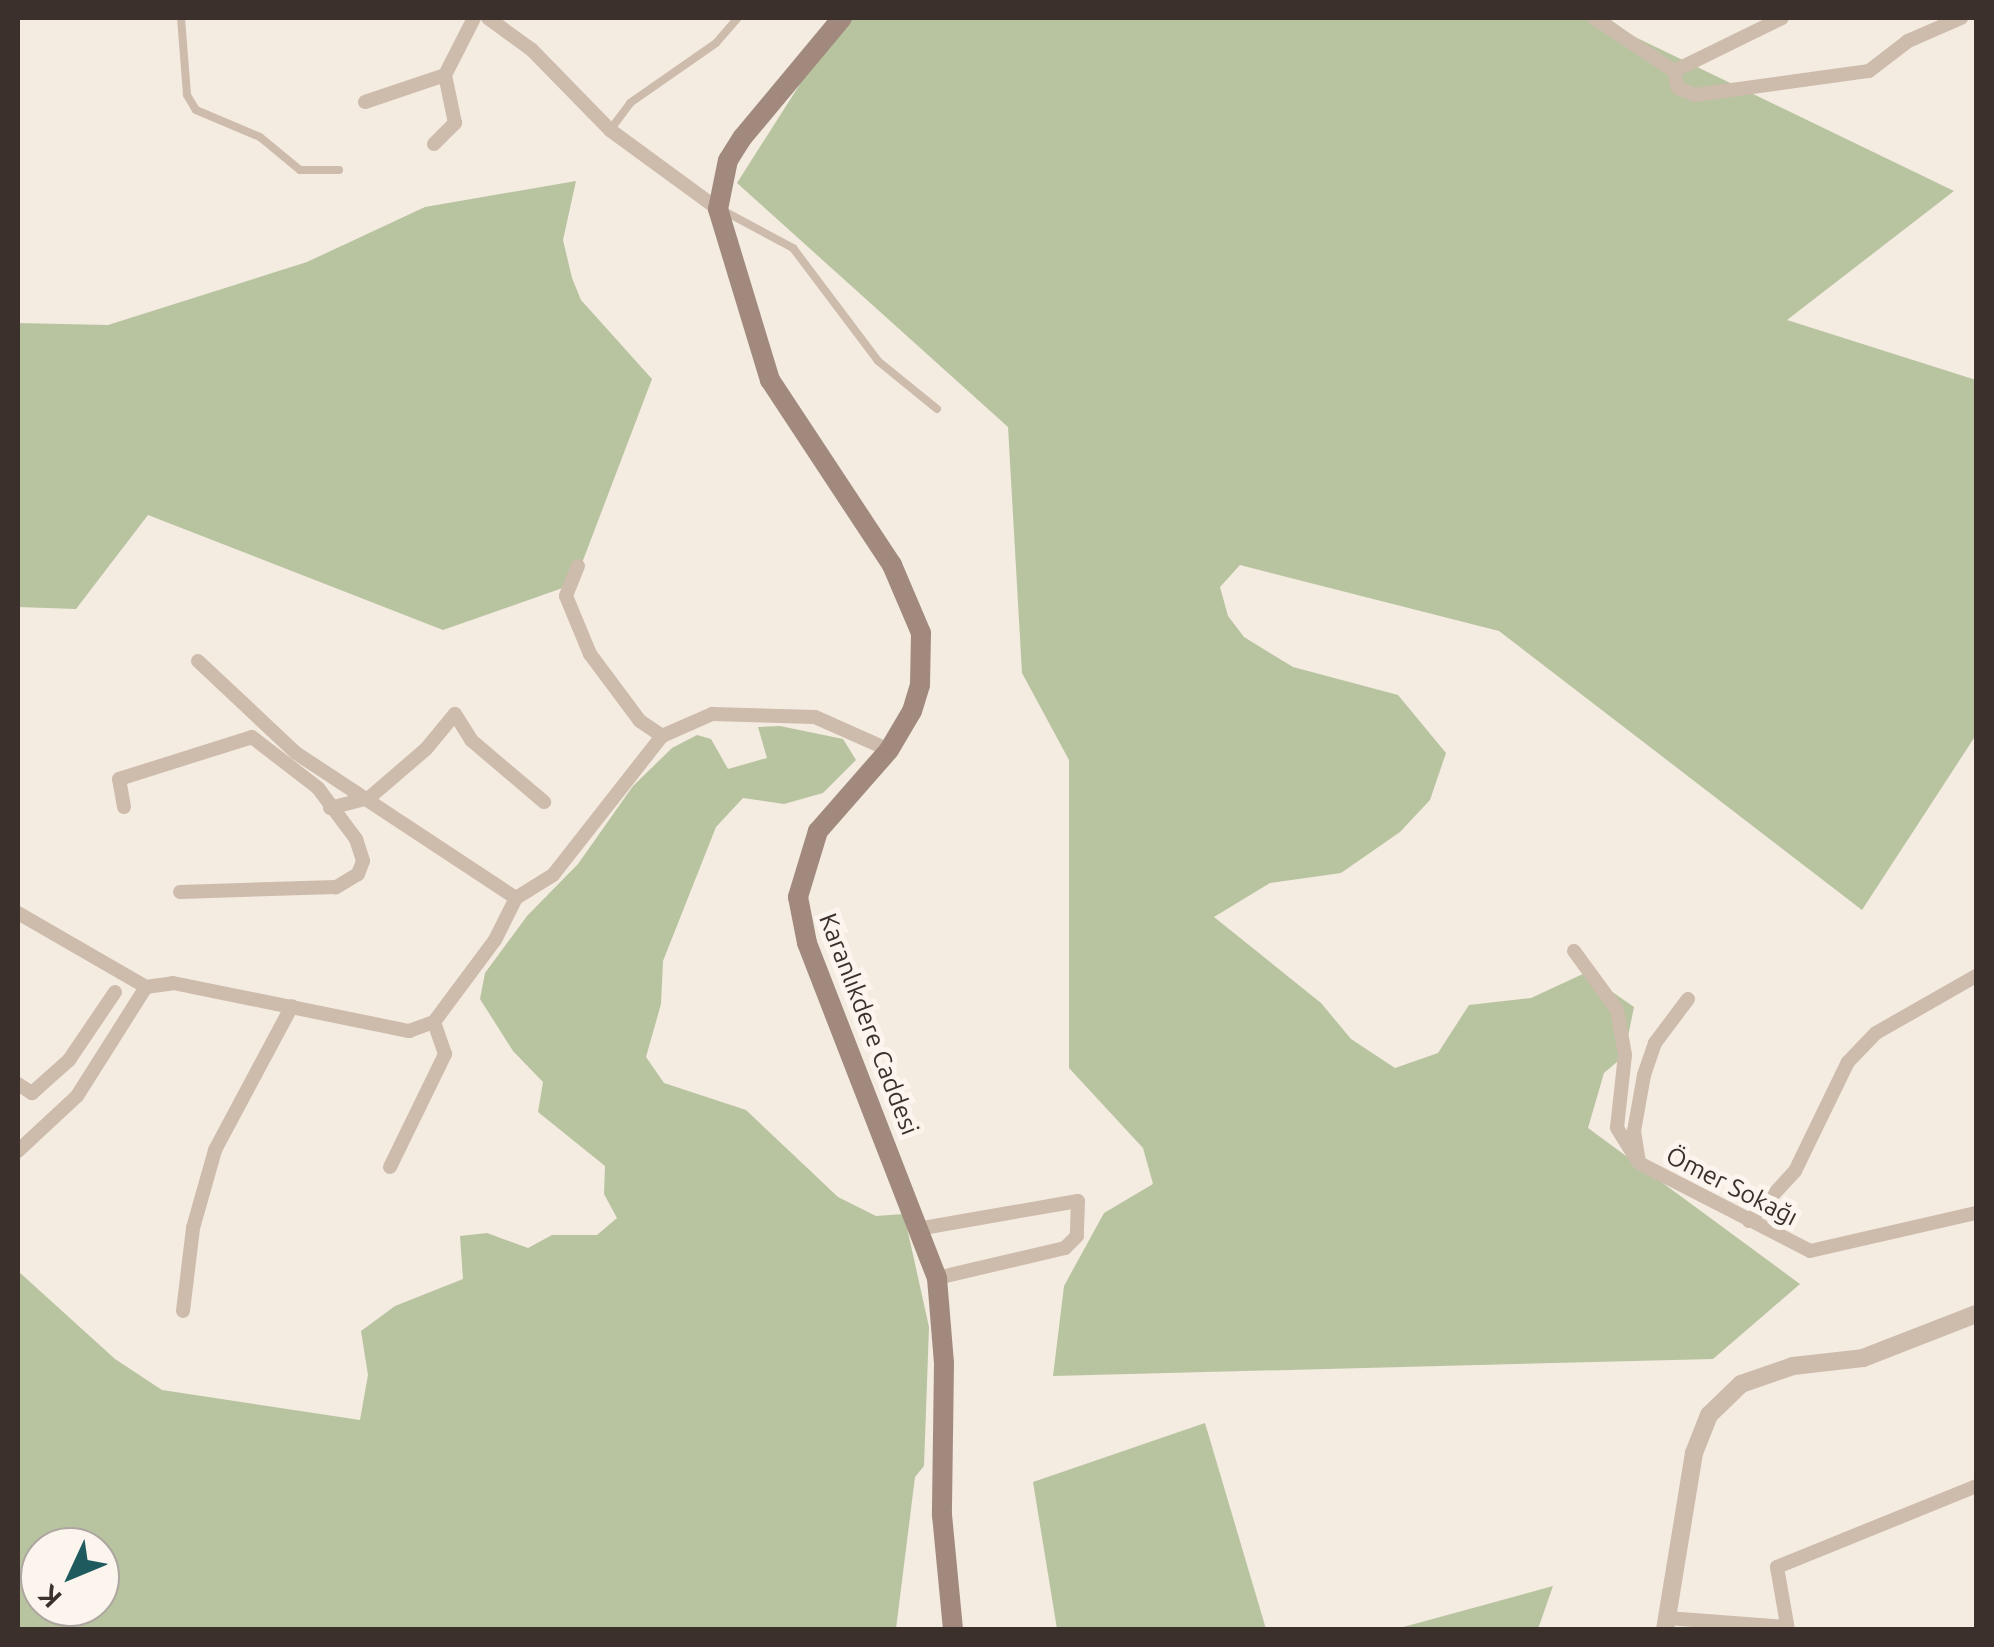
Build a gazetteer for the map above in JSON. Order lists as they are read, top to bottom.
{
  "streets": {
    "main road": ["Karanlıkdere Caddesi"],
    "street": ["Ömer Sokağı"]
  },
  "north": "bottom left"
}
